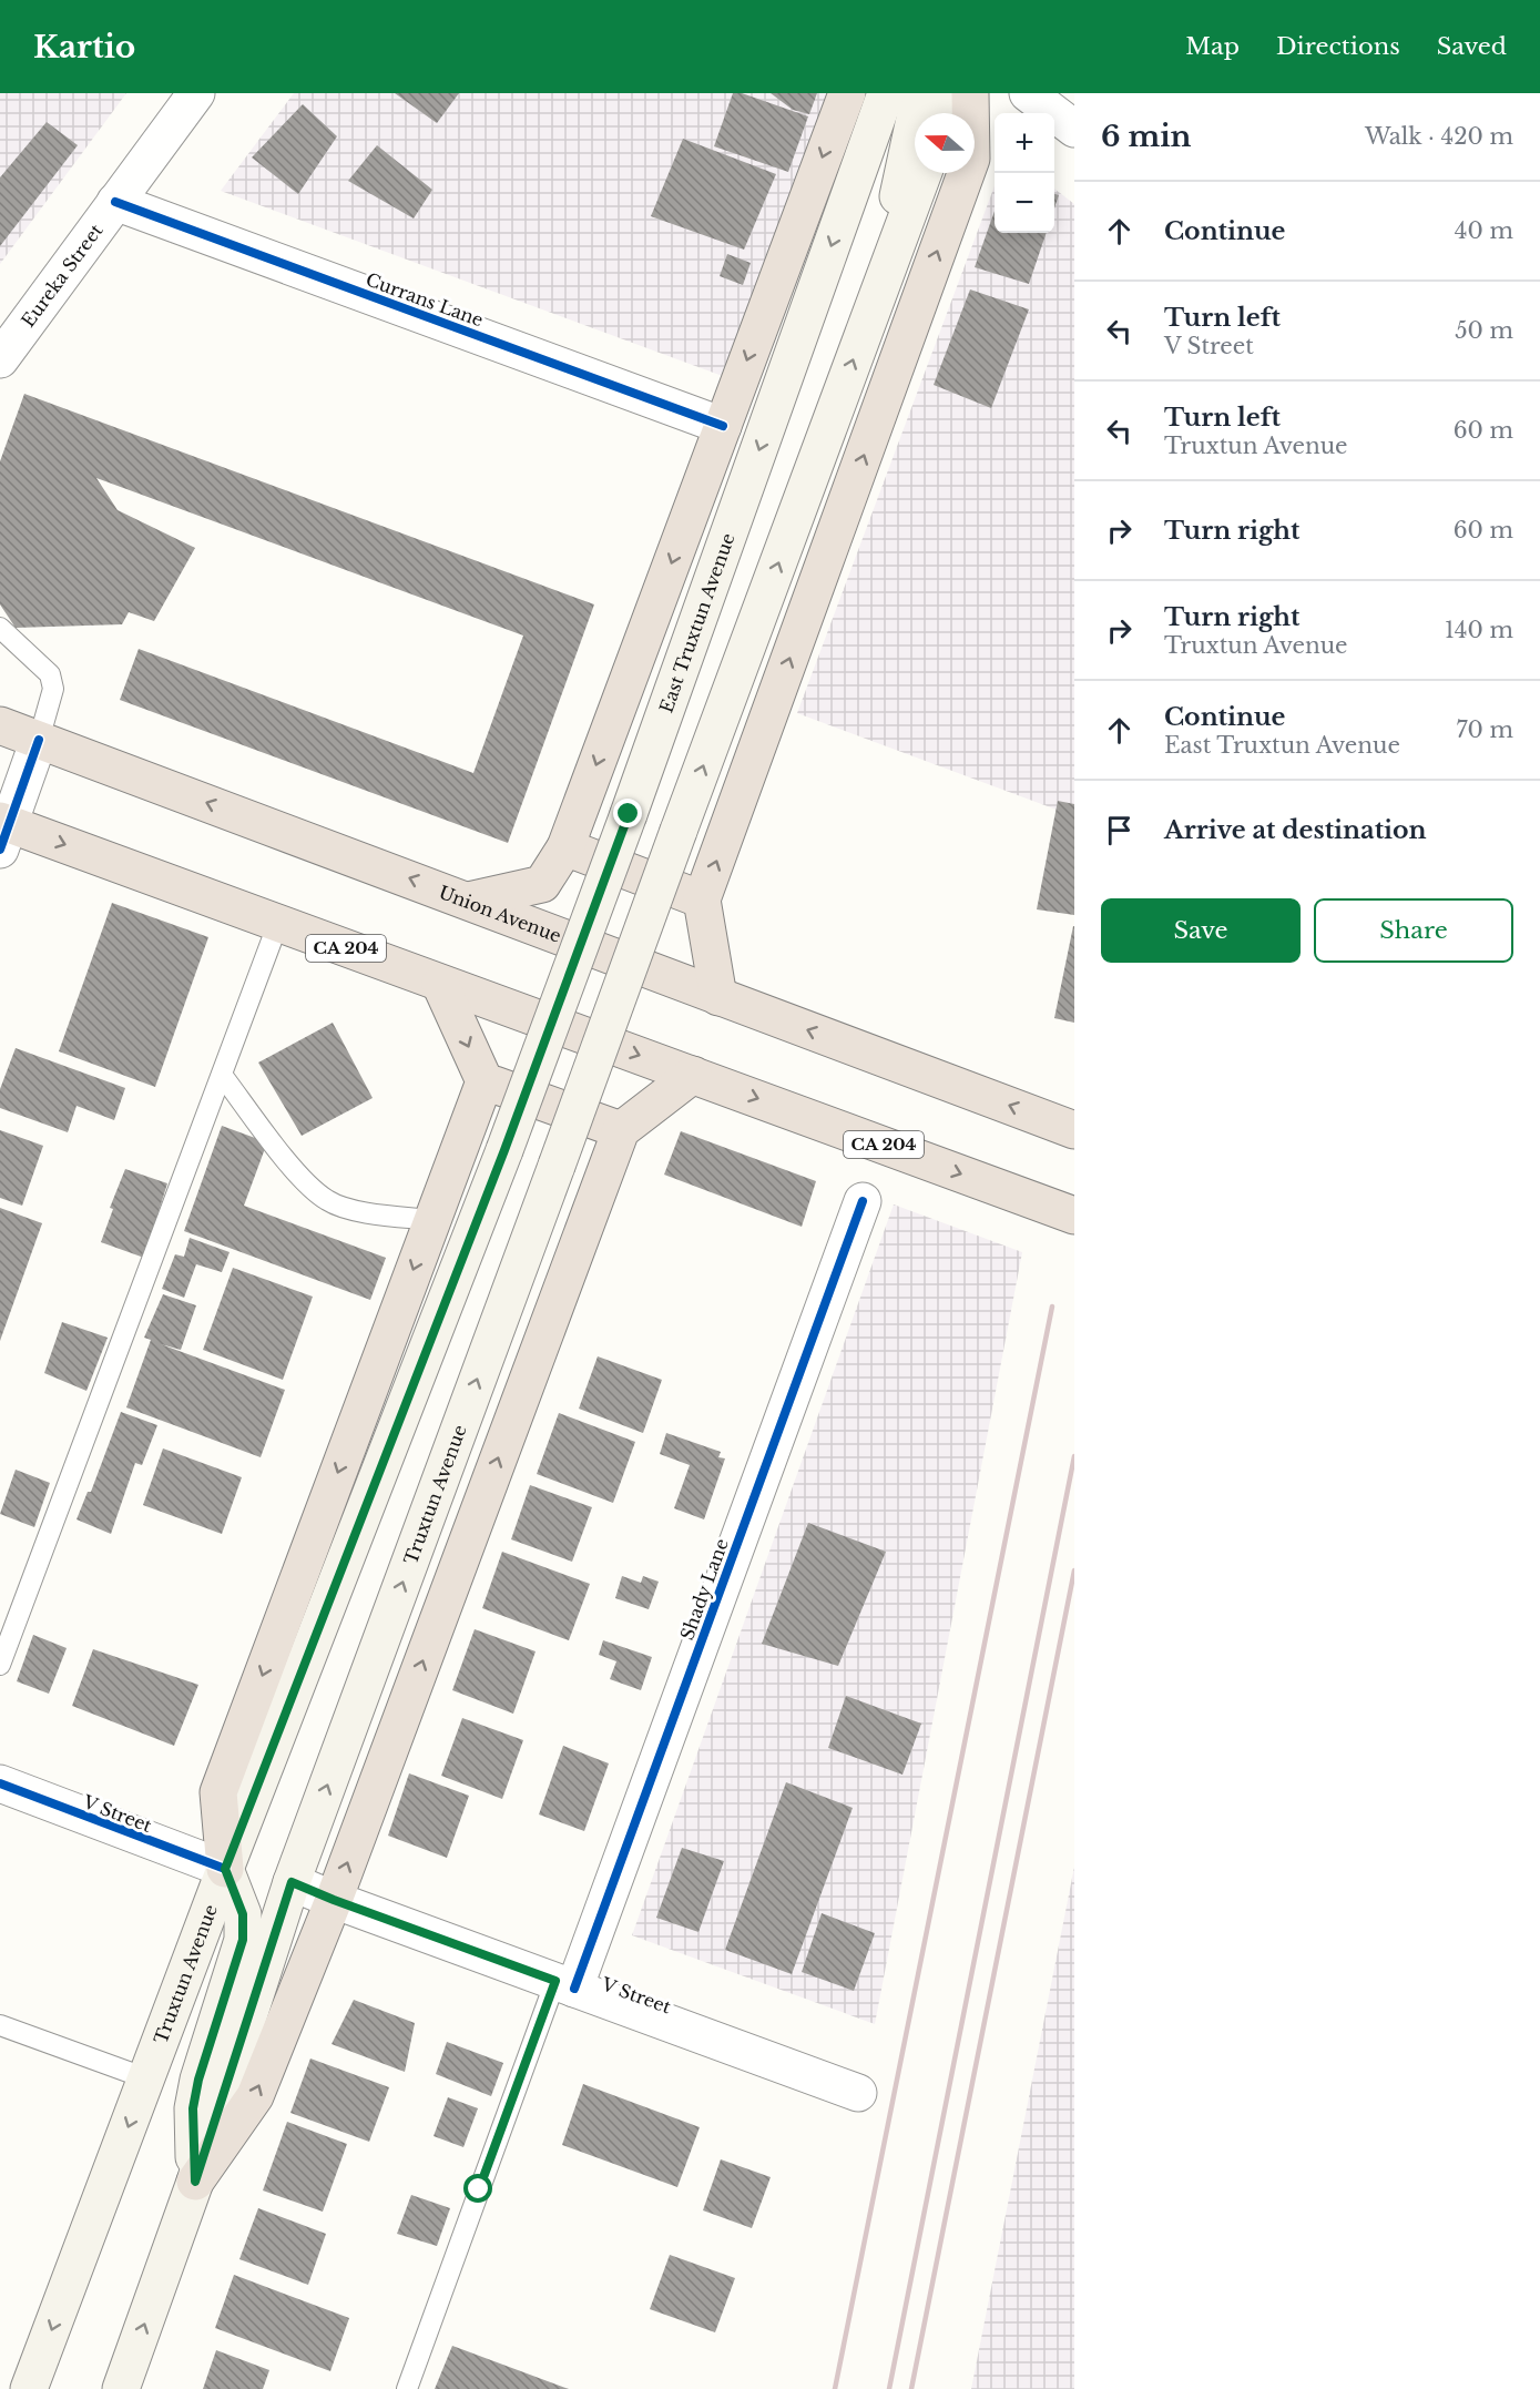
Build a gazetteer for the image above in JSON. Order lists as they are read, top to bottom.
{
  "streets": {
    "highway": ["Union Avenue", "CA 204"],
    "main road": ["East Truxtun Avenue", "Truxtun Avenue"],
    "street": [
      "Eureka Street",
      "Currans Lane",
      "Shady Lane",
      "V Street"
    ]
  },
  "crossings": [
    ["Eureka Street", "Currans Lane"],
    ["East Truxtun Avenue", "Truxtun Avenue"],
    ["Truxtun Avenue", "V Street"],
    ["Shady Lane", "V Street"]
  ],
  "one_way": ["East Truxtun Avenue"],
  "north": "left",
  "page": {
    "header": "Kartio",
    "nav": ["Map", "Directions", "Saved"],
    "heading": ["6 min", "Walk · 420 m"],
    "map_buttons": ["+", "−"],
    "list": [
      ["Continue", "40 m"],
      ["Turn left", "V Street", "50 m"],
      ["Turn left", "Truxtun Avenue", "60 m"],
      ["Turn right", "60 m"],
      ["Turn right", "Truxtun Avenue", "140 m"],
      ["Continue", "East Truxtun Avenue", "70 m"],
      "Arrive at destination"
    ],
    "buttons": ["Save", "Share"]
  }
}
